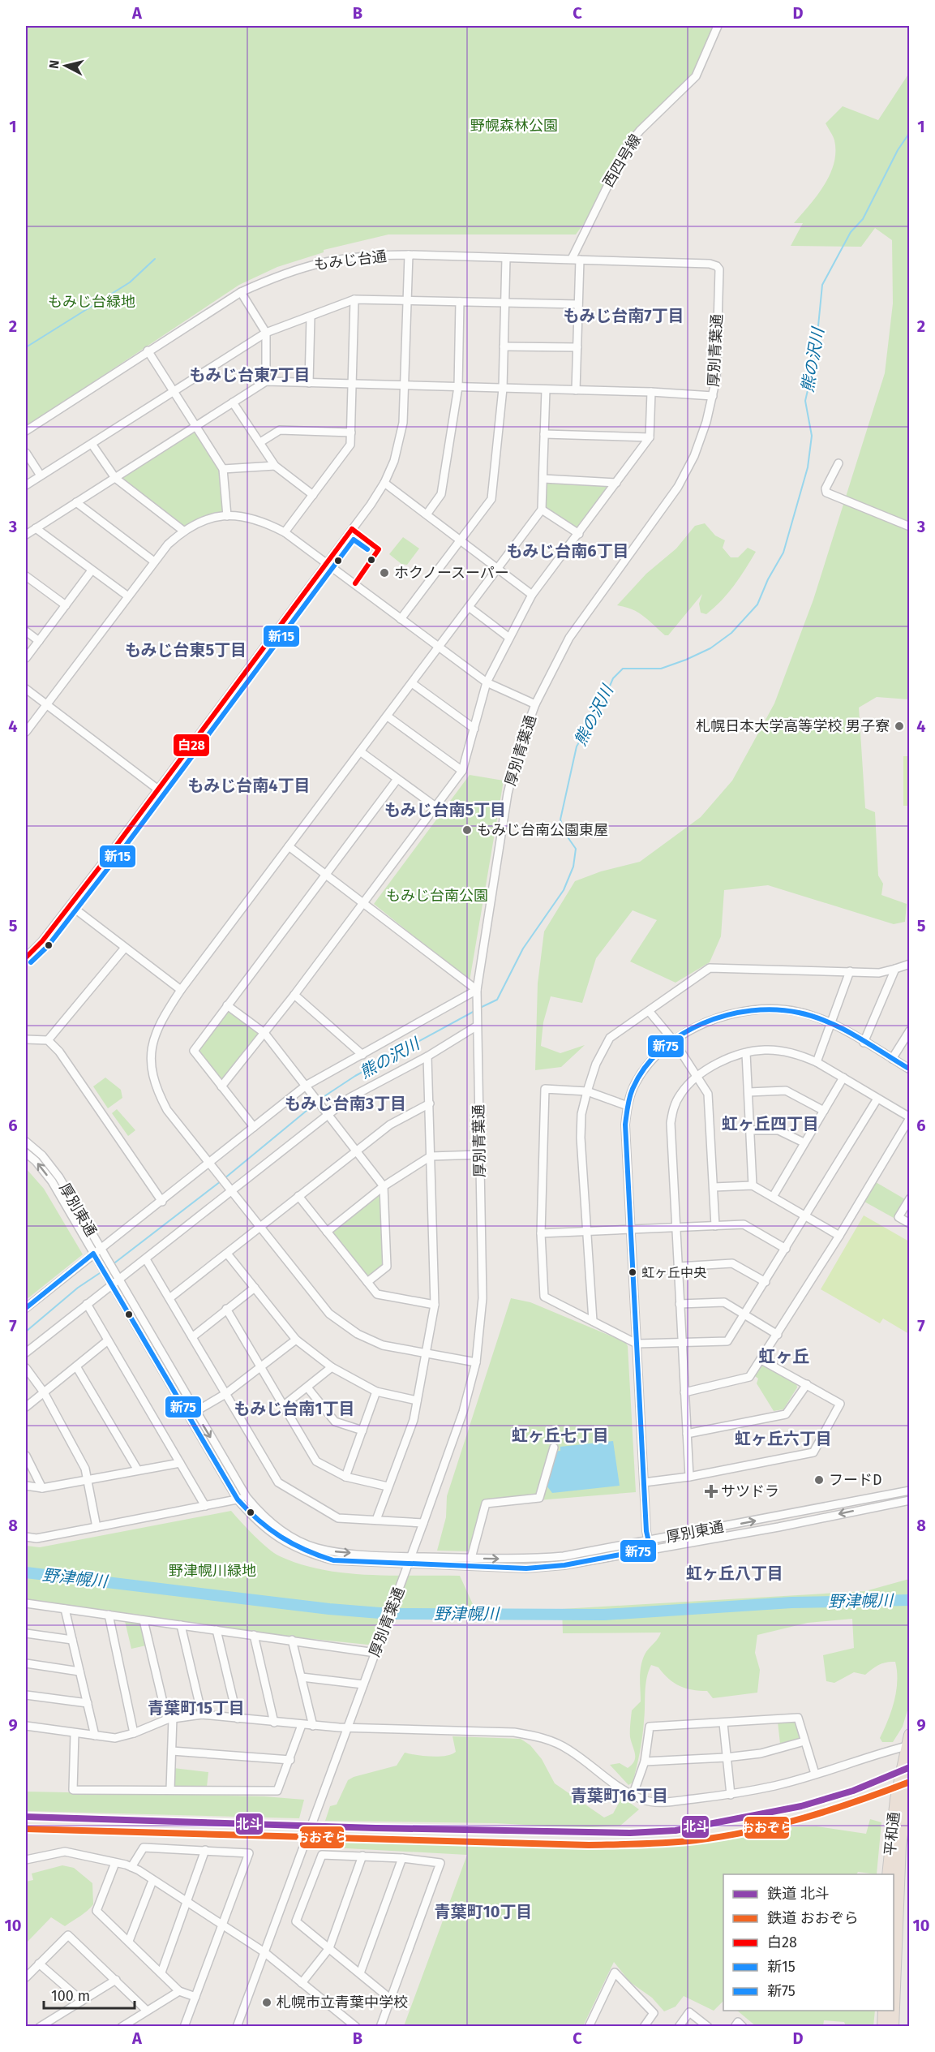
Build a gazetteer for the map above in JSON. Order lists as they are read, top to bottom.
{
  "streets": {
    "highway": ["平和通"],
    "street": [
      "西四号線",
      "もみじ台通",
      "厚別青葉通",
      "厚別東通"
    ]
  },
  "crossings": [
    ["西四号線", "もみじ台通"],
    ["もみじ台通", "厚別青葉通"],
    ["厚別青葉通", "厚別東通"]
  ],
  "districts": [
    "もみじ台南7丁目",
    "もみじ台東7丁目",
    "もみじ台南6丁目",
    "もみじ台東5丁目",
    "もみじ台南4丁目",
    "もみじ台南5丁目",
    "もみじ台南3丁目",
    "虹ヶ丘四丁目",
    "虹ヶ丘",
    "もみじ台南1丁目",
    "虹ヶ丘七丁目",
    "虹ヶ丘六丁目",
    "虹ヶ丘八丁目",
    "青葉町15丁目",
    "青葉町16丁目",
    "青葉町10丁目"
  ],
  "water": ["熊の沢川", "野津幌川"],
  "parks": [
    "野幌森林公園",
    "もみじ台緑地",
    "もみじ台南公園",
    "野津幌川緑地"
  ],
  "places": {
    "other": [
      "ホクノースーパー",
      "札幌日本大学高等学校 男子寮",
      "もみじ台南公園東屋",
      "虹ヶ丘中央",
      "フードD",
      "札幌市立青葉中学校"
    ],
    "health": ["サツドラ"]
  },
  "lines": [
    "transit line 白28",
    "transit line 新15",
    "transit line 新75",
    "rail line 北斗",
    "rail line おおぞら"
  ],
  "legend": [
    "鉄道 北斗",
    "鉄道 おおぞら",
    "白28",
    "新15",
    "新75"
  ],
  "scale_bar": "100 m",
  "north": "left",
  "grid": {
    "columns": [
      "A",
      "B",
      "C",
      "D"
    ],
    "rows": [
      "1",
      "2",
      "3",
      "4",
      "5",
      "6",
      "7",
      "8",
      "9",
      "10"
    ]
  }
}
